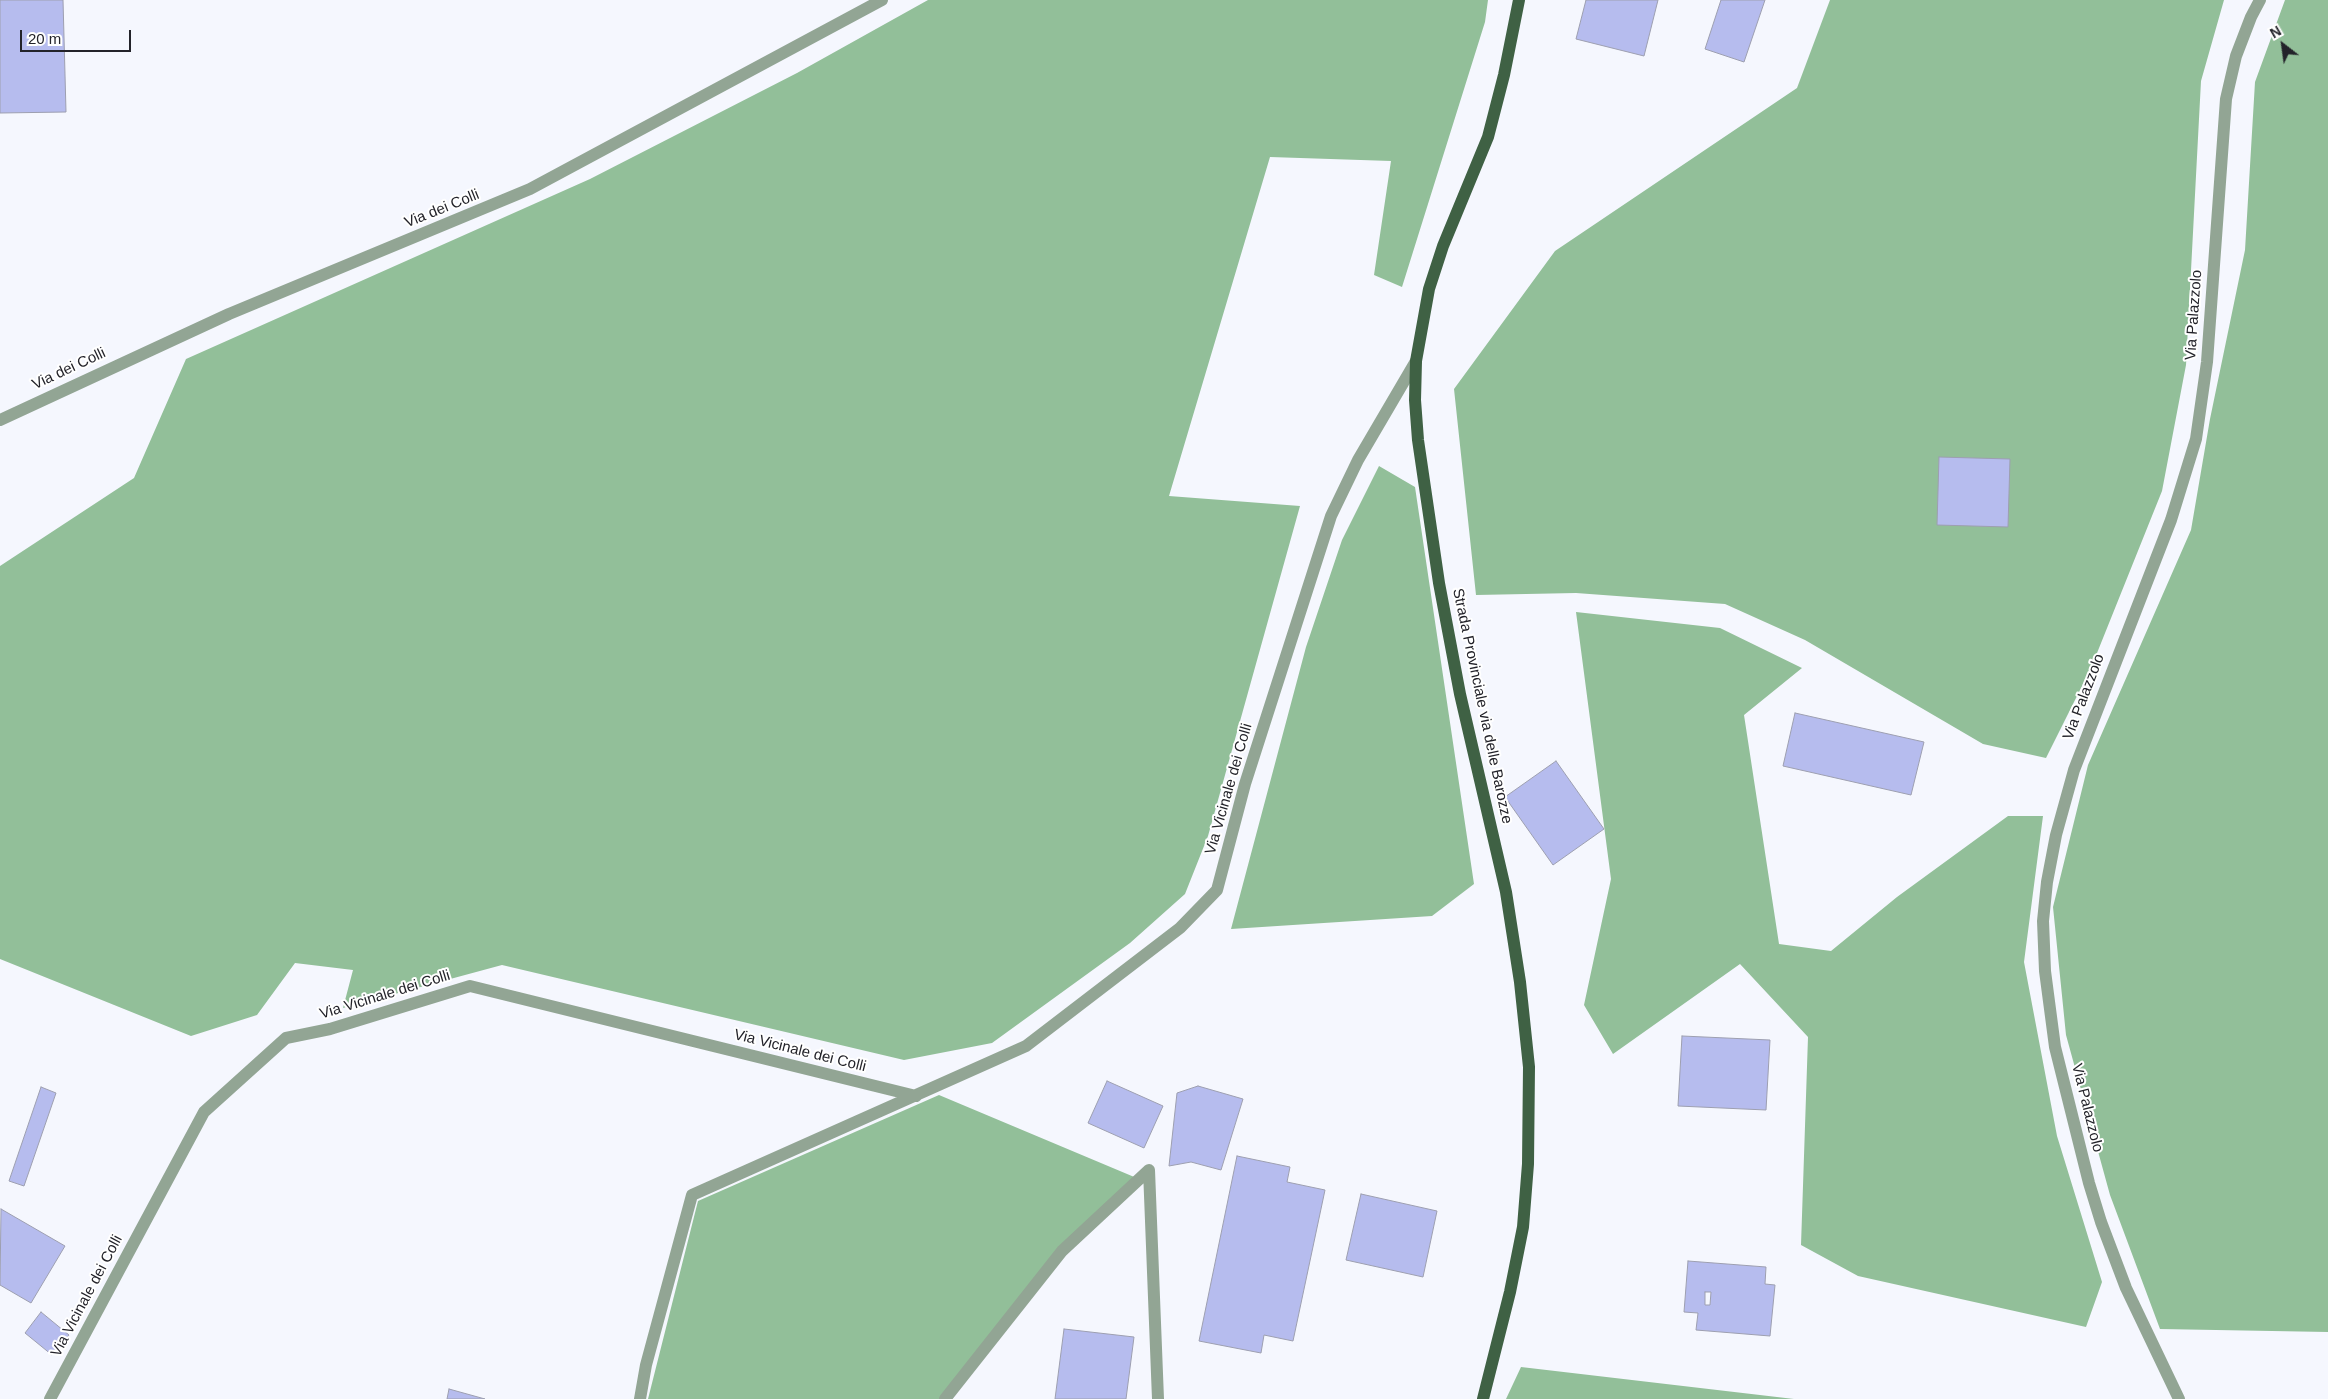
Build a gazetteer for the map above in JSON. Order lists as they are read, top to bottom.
{
  "streets": {
    "main road": ["Strada Provinciale via delle Barozze"],
    "street": ["Via dei Colli", "Via Palazzolo", "Via Vicinale dei Colli"]
  },
  "crossings": [
    ["Strada Provinciale via delle Barozze", "Via Vicinale dei Colli"]
  ],
  "scale_bar": "20 m",
  "north": "top left"
}
